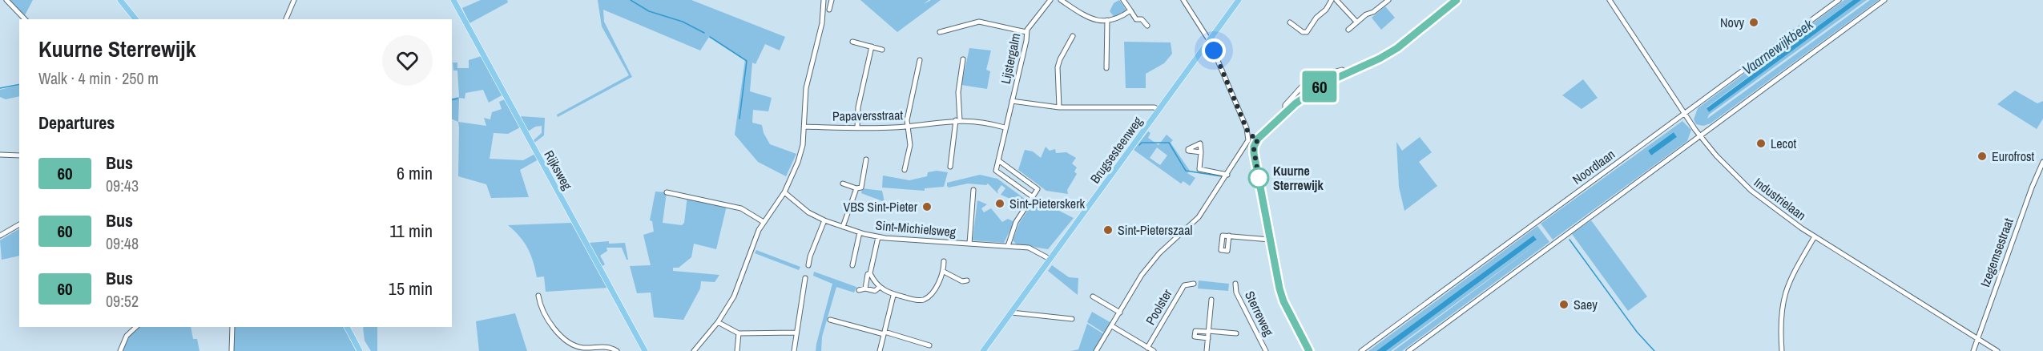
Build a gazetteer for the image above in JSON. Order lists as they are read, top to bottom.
{
  "streets": {
    "main road": ["Brugsesteenweg", "Rijksweg"],
    "street": [
      "Lijstergalm",
      "Papaversstraat",
      "Noordlaan",
      "Industrielaan",
      "Sint-Michielsweg",
      "Izegemsestraat",
      "Poolster",
      "Sterreweg"
    ]
  },
  "crossings": [
    ["Lijstergalm", "Papaversstraat"],
    ["Brugsesteenweg", "Sint-Michielsweg"],
    ["Noordlaan", "Industrielaan"],
    ["Industrielaan", "Izegemsestraat"]
  ],
  "water": ["Vaarnewijkbeek"],
  "places": [
    "Novy",
    "Lecot",
    "Eurofrost",
    "Kuurne Sterrewijk",
    "Sint-Pieterskerk",
    "VBS Sint-Pieter",
    "Sint-Pieterszaal",
    "Saey"
  ],
  "lines": ["bus line 60"],
  "page": {
    "on_map": "60",
    "heading": [
      ["Kuurne Sterrewijk", "Walk · 4 min · 250 m"],
      "Departures"
    ],
    "list": [
      {
        "mark": "60",
        "name": "Bus",
        "note": "09:43",
        "value": "6 min"
      },
      {
        "mark": "60",
        "name": "Bus",
        "note": "09:48",
        "value": "11 min"
      },
      {
        "mark": "60",
        "name": "Bus",
        "note": "09:52",
        "value": "15 min"
      }
    ]
  }
}
